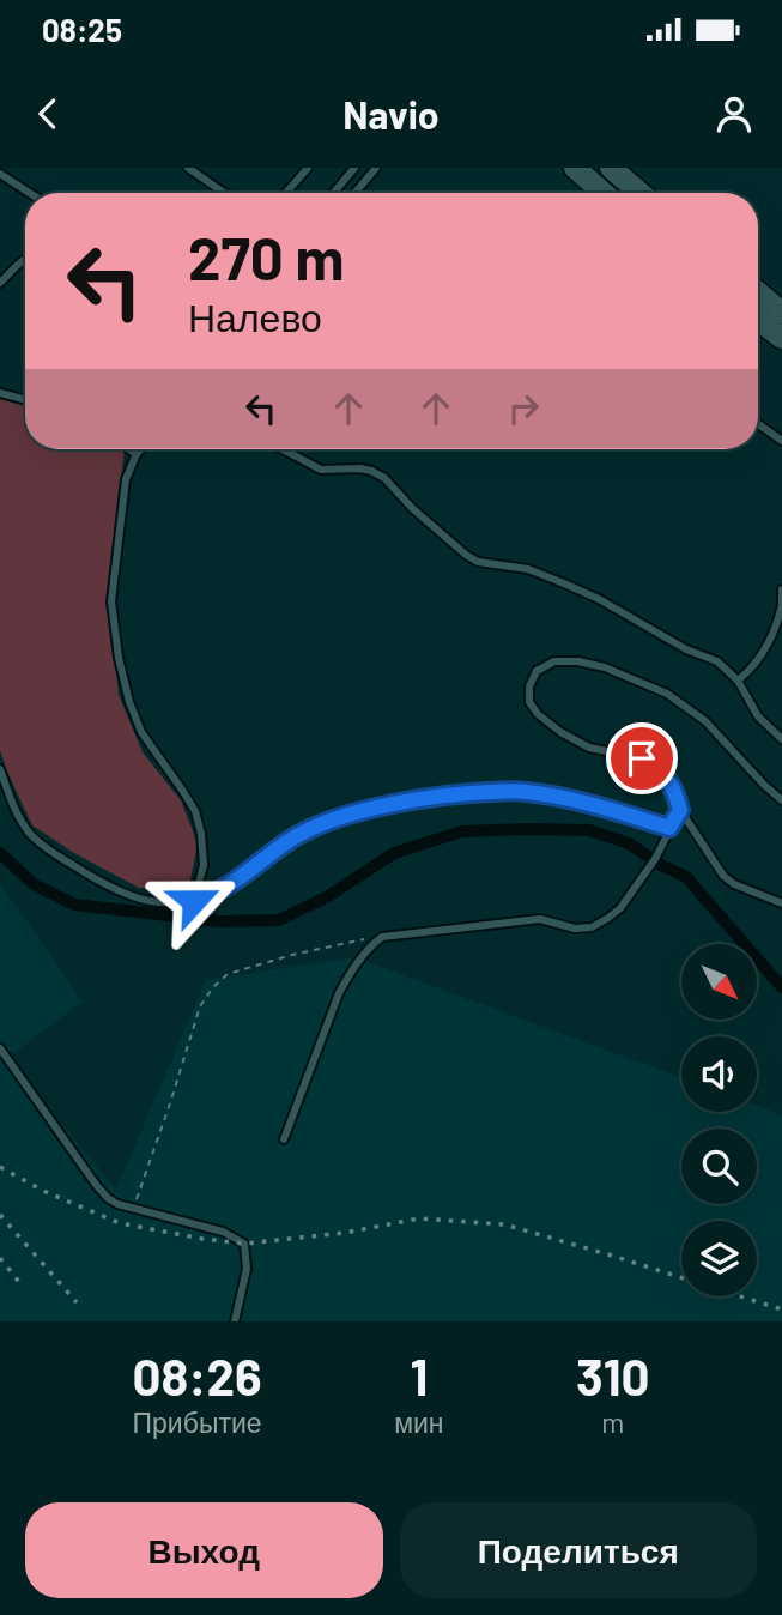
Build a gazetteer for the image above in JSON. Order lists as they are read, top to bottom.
{
  "north": "bottom right",
  "page": {
    "status": "08:25",
    "header": "Navio",
    "turn": ["270 m", "Налево"],
    "eta": [
      "08:26",
      "Прибытие",
      "1",
      "мин",
      "310",
      "m"
    ],
    "buttons": ["Выход", "Поделиться"]
  }
}
